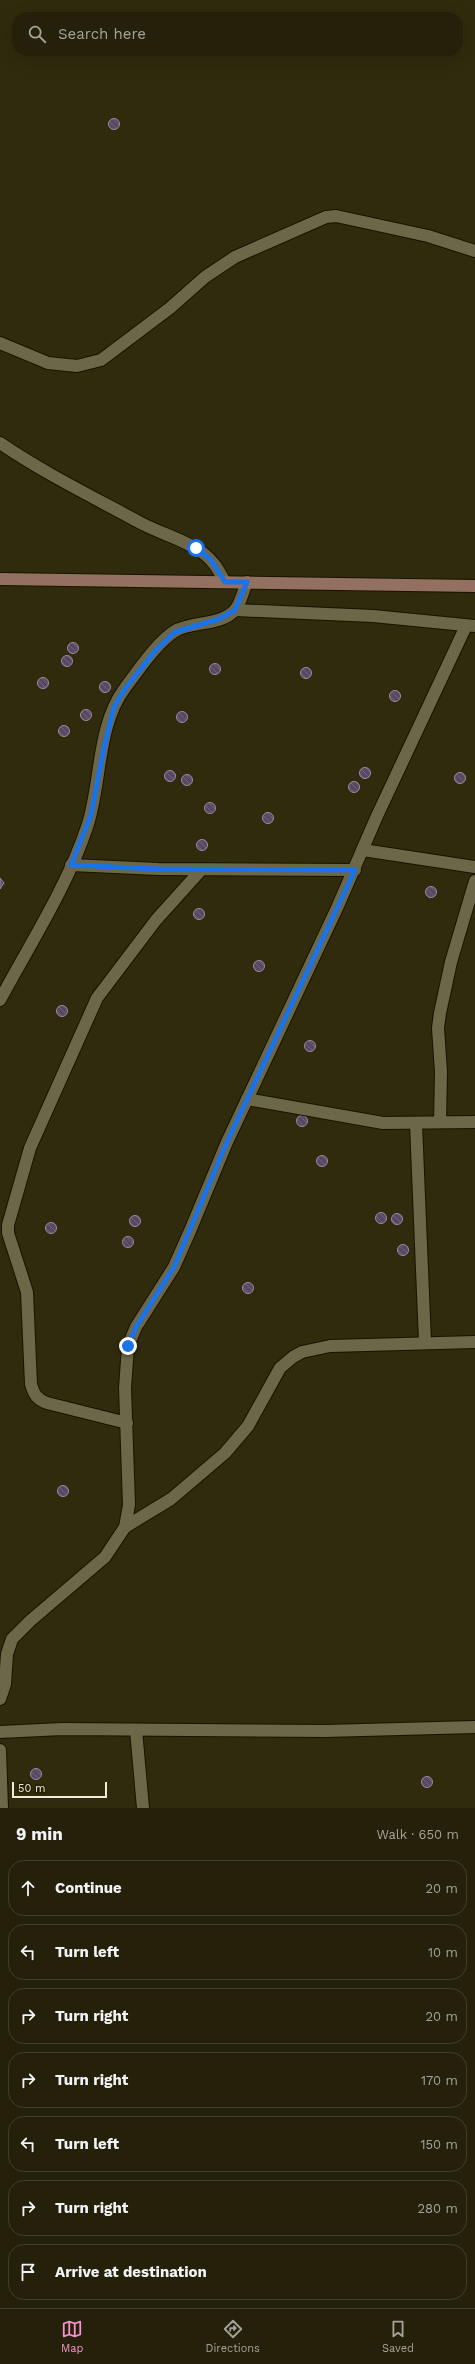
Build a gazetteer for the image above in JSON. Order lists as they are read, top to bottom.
{
  "scale_bar": "50 m",
  "page": {
    "search": "Search here",
    "scale": "50 m",
    "heading": ["9 min", "Walk · 650 m"],
    "list": [
      ["Continue", "20 m"],
      ["Turn left", "10 m"],
      ["Turn right", "20 m"],
      ["Turn right", "170 m"],
      ["Turn left", "150 m"],
      ["Turn right", "280 m"],
      "Arrive at destination"
    ],
    "nav": ["Map", "Directions", "Saved"]
  }
}
